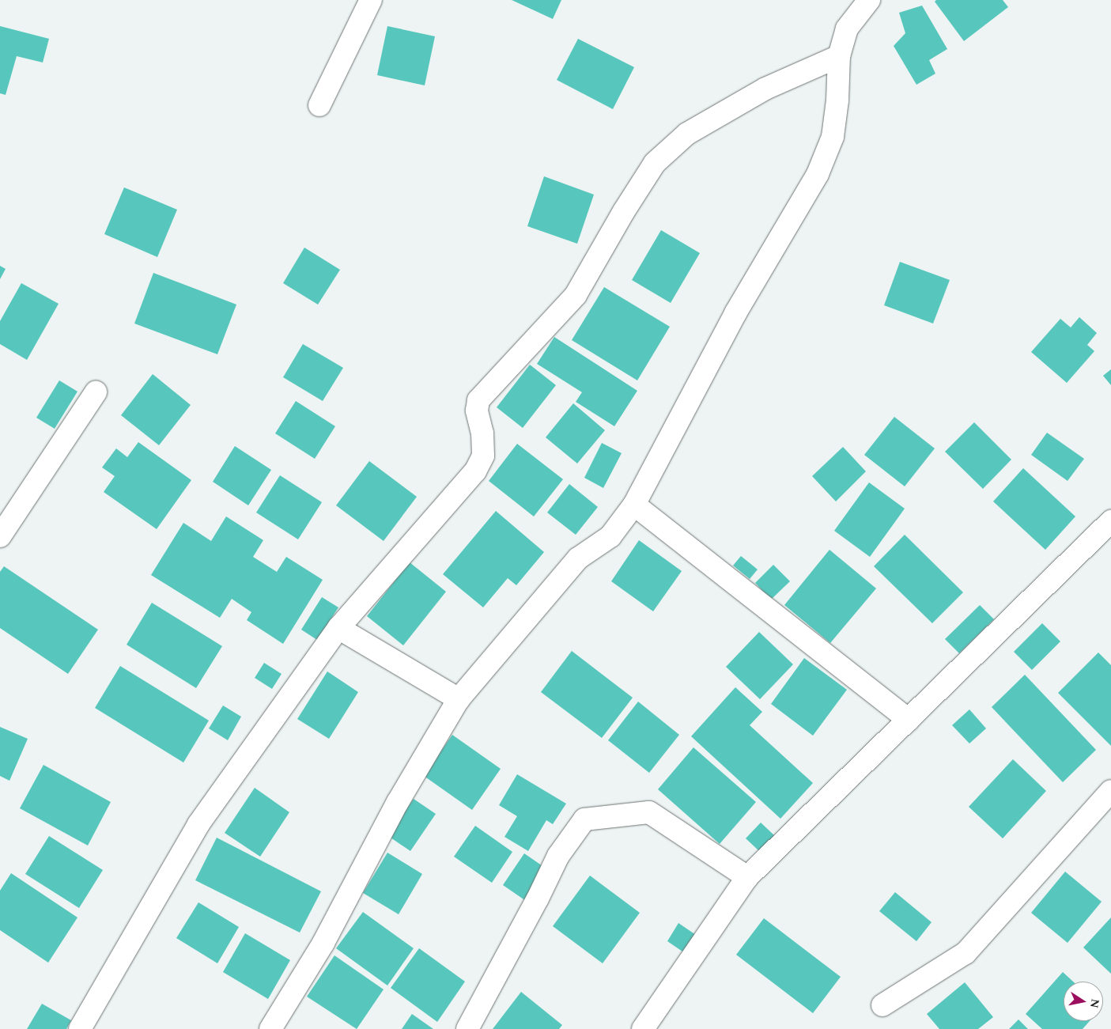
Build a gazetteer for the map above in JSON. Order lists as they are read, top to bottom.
{
  "north": "right"
}
